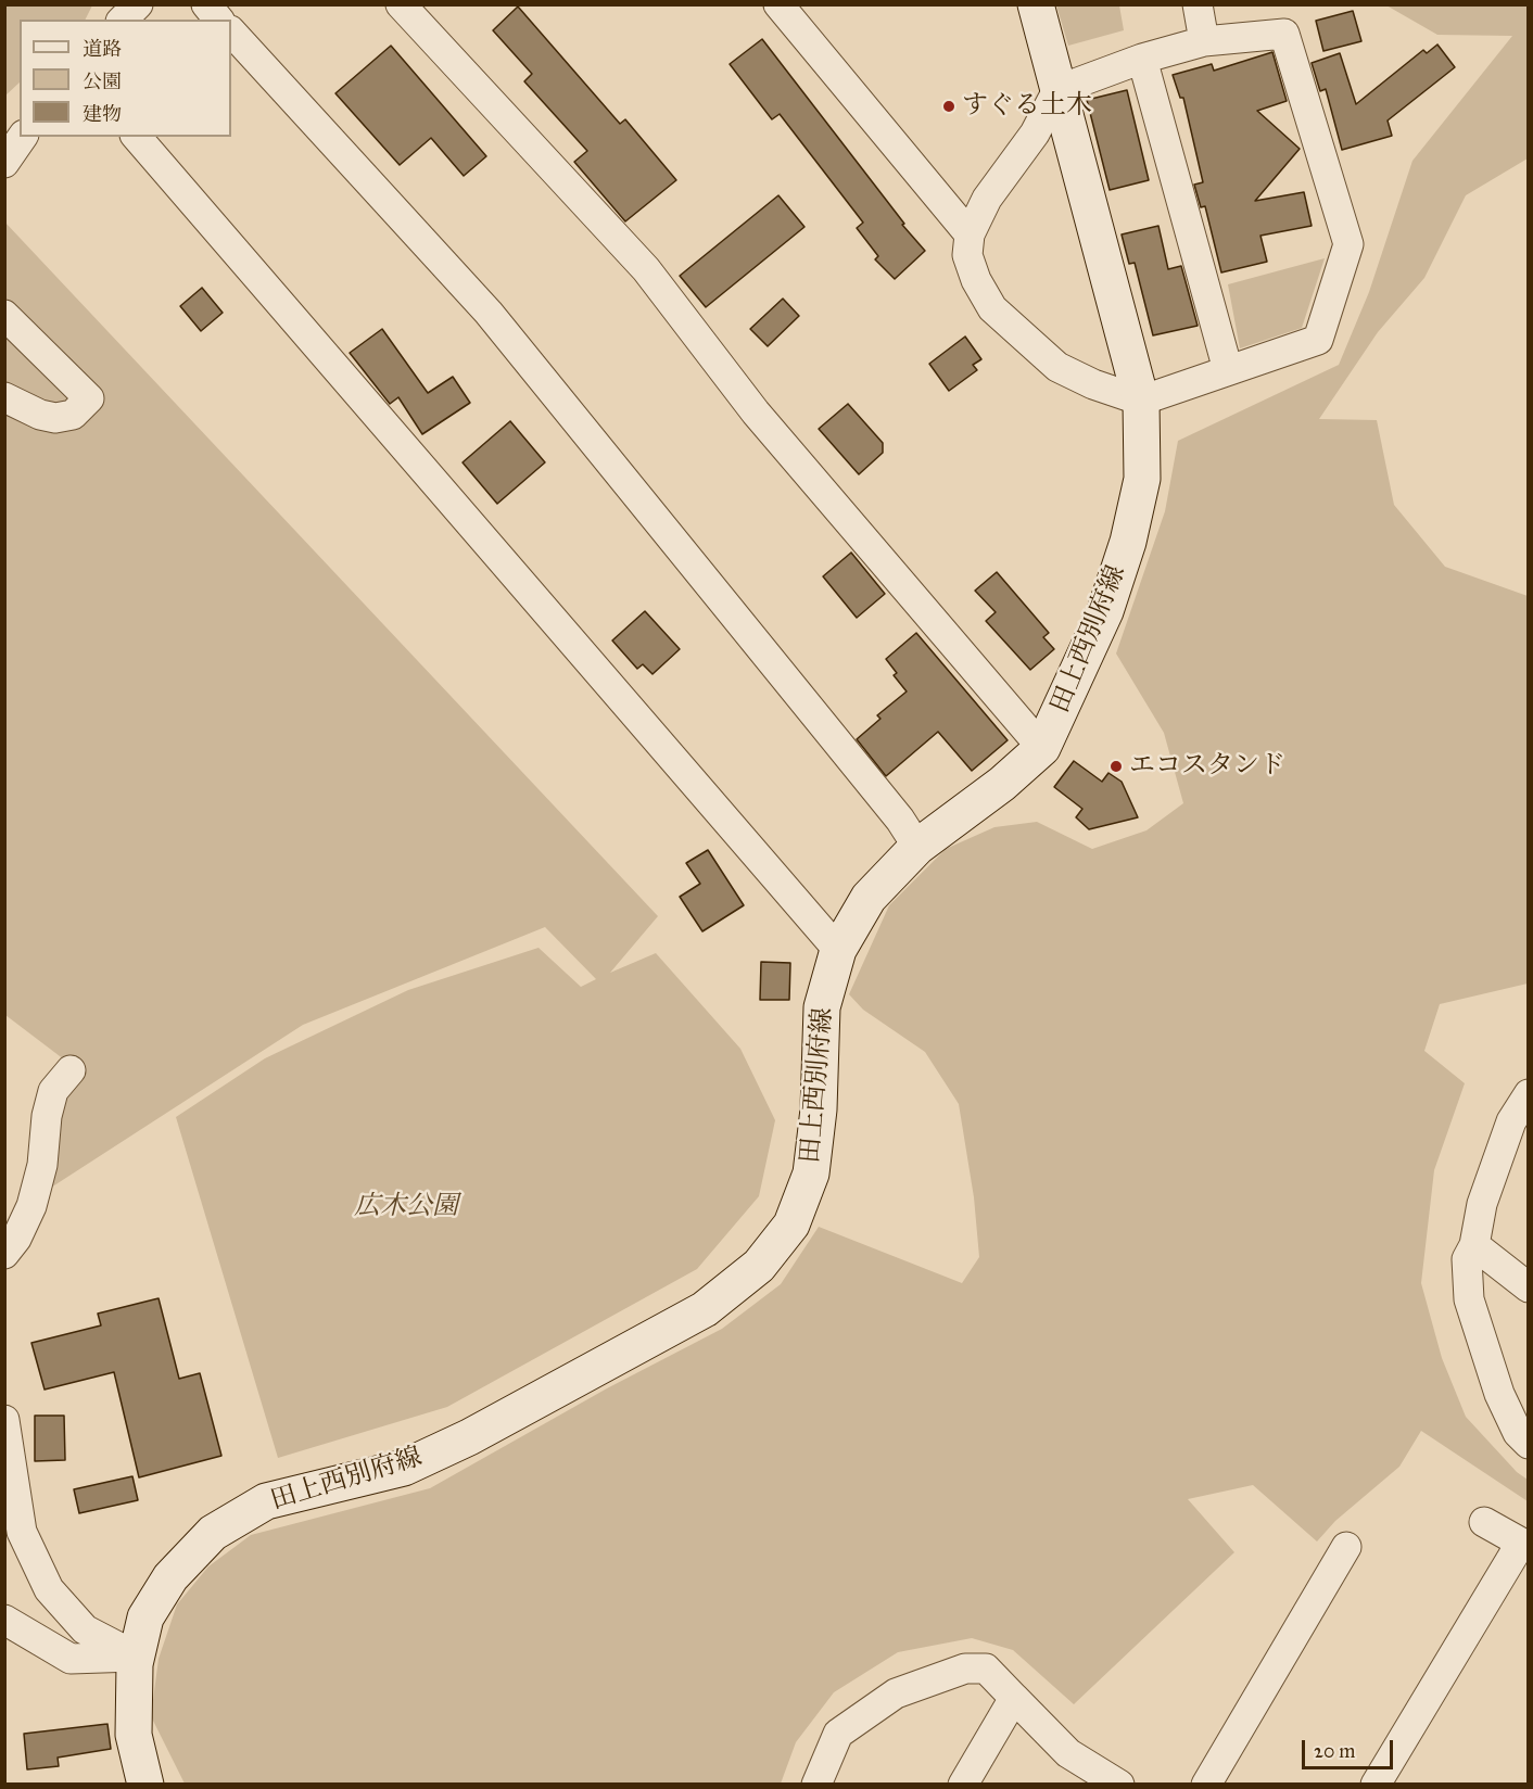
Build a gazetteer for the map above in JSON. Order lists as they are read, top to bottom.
{
  "streets": {
    "street": ["田上西別府線"]
  },
  "parks": ["広木公園"],
  "places": ["すぐる土木", "エコスタンド"],
  "legend": ["道路", "公園", "建物"],
  "scale_bar": "20 m"
}
